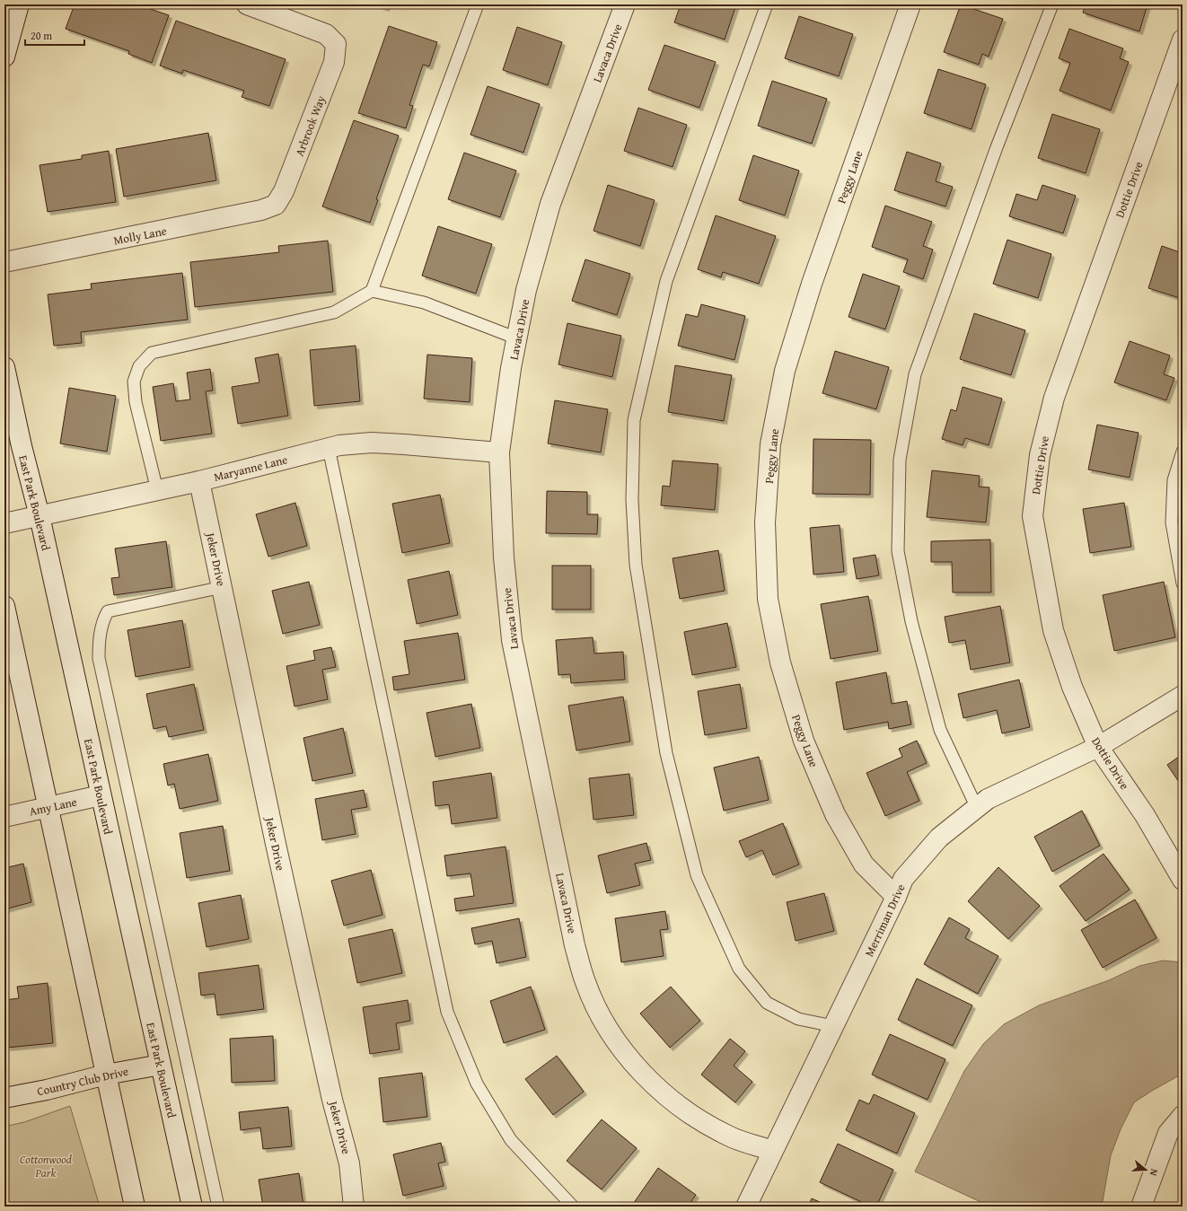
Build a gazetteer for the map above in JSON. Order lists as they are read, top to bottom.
{
  "streets": {
    "street": [
      "Lavaca Drive",
      "Arbrook Way",
      "Peggy Lane",
      "Dottie Drive",
      "Molly Lane",
      "Maryanne Lane",
      "East Park Boulevard",
      "Jeker Drive",
      "Amy Lane",
      "Merriman Drive",
      "Country Club Drive"
    ]
  },
  "crossings": [
    ["Lavaca Drive", "Maryanne Lane"],
    ["Lavaca Drive", "Merriman Drive"],
    ["Arbrook Way", "Molly Lane"],
    ["Peggy Lane", "Merriman Drive"],
    ["Dottie Drive", "Merriman Drive"],
    ["Maryanne Lane", "East Park Boulevard"],
    ["Maryanne Lane", "Jeker Drive"],
    ["East Park Boulevard", "Amy Lane"],
    ["East Park Boulevard", "Country Club Drive"]
  ],
  "parks": ["Cottonwood Park"],
  "scale_bar": "20 m",
  "north": "right"
}
